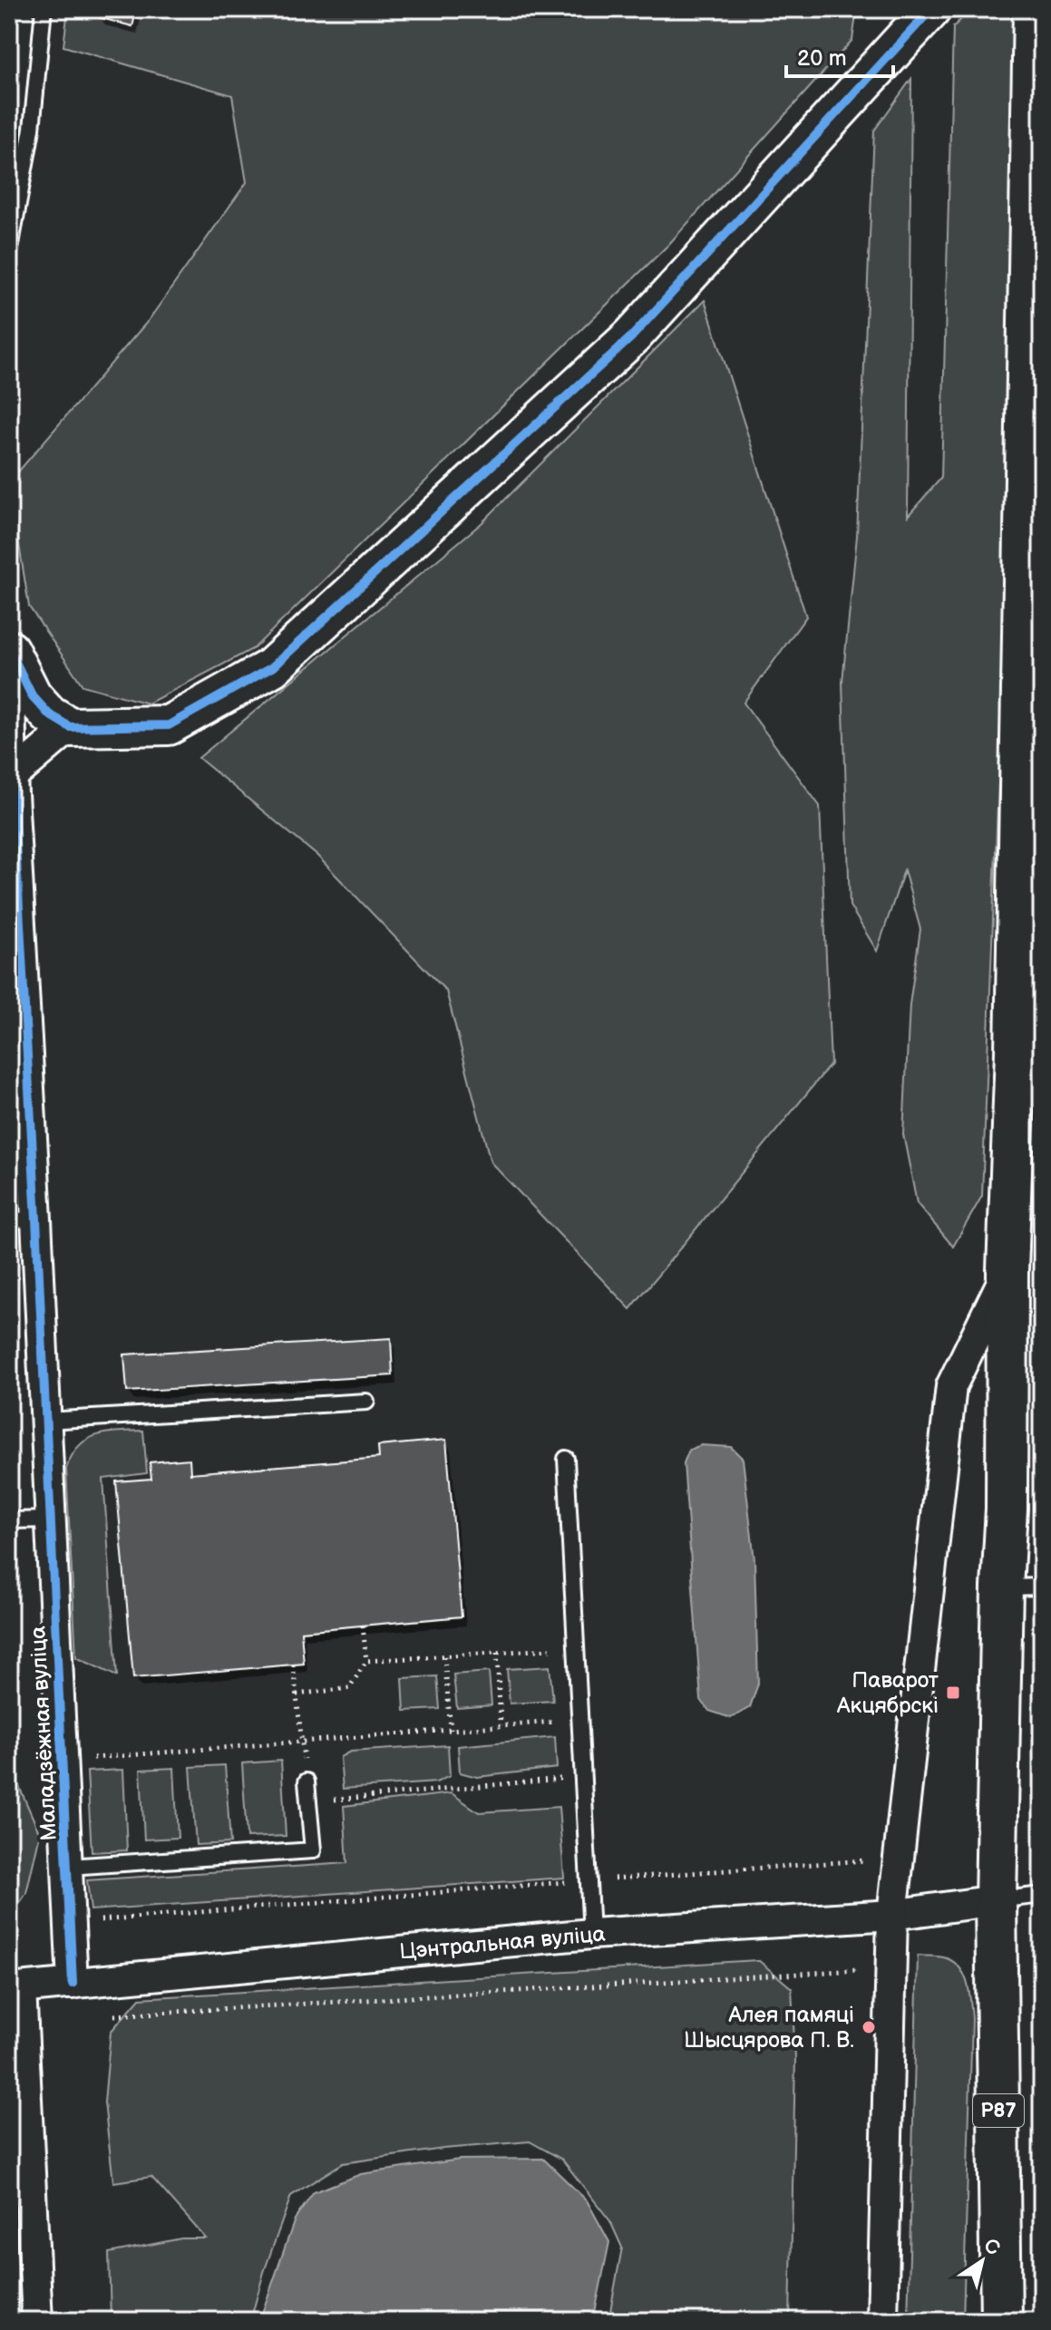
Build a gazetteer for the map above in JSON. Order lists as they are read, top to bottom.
{
  "streets": {
    "main road": ["Р87"],
    "street": ["Маладзёжная вуліца", "Цэнтральная вуліца"]
  },
  "crossings": [
    ["Маладзёжная вуліца", "Цэнтральная вуліца"],
    ["Цэнтральная вуліца", "Р87"]
  ],
  "places": {
    "transit": ["Паварот Акцябрскі"],
    "other": ["Алея памяці Шысцярова П. В."]
  },
  "scale_bar": "20 m",
  "north": "top right"
}
